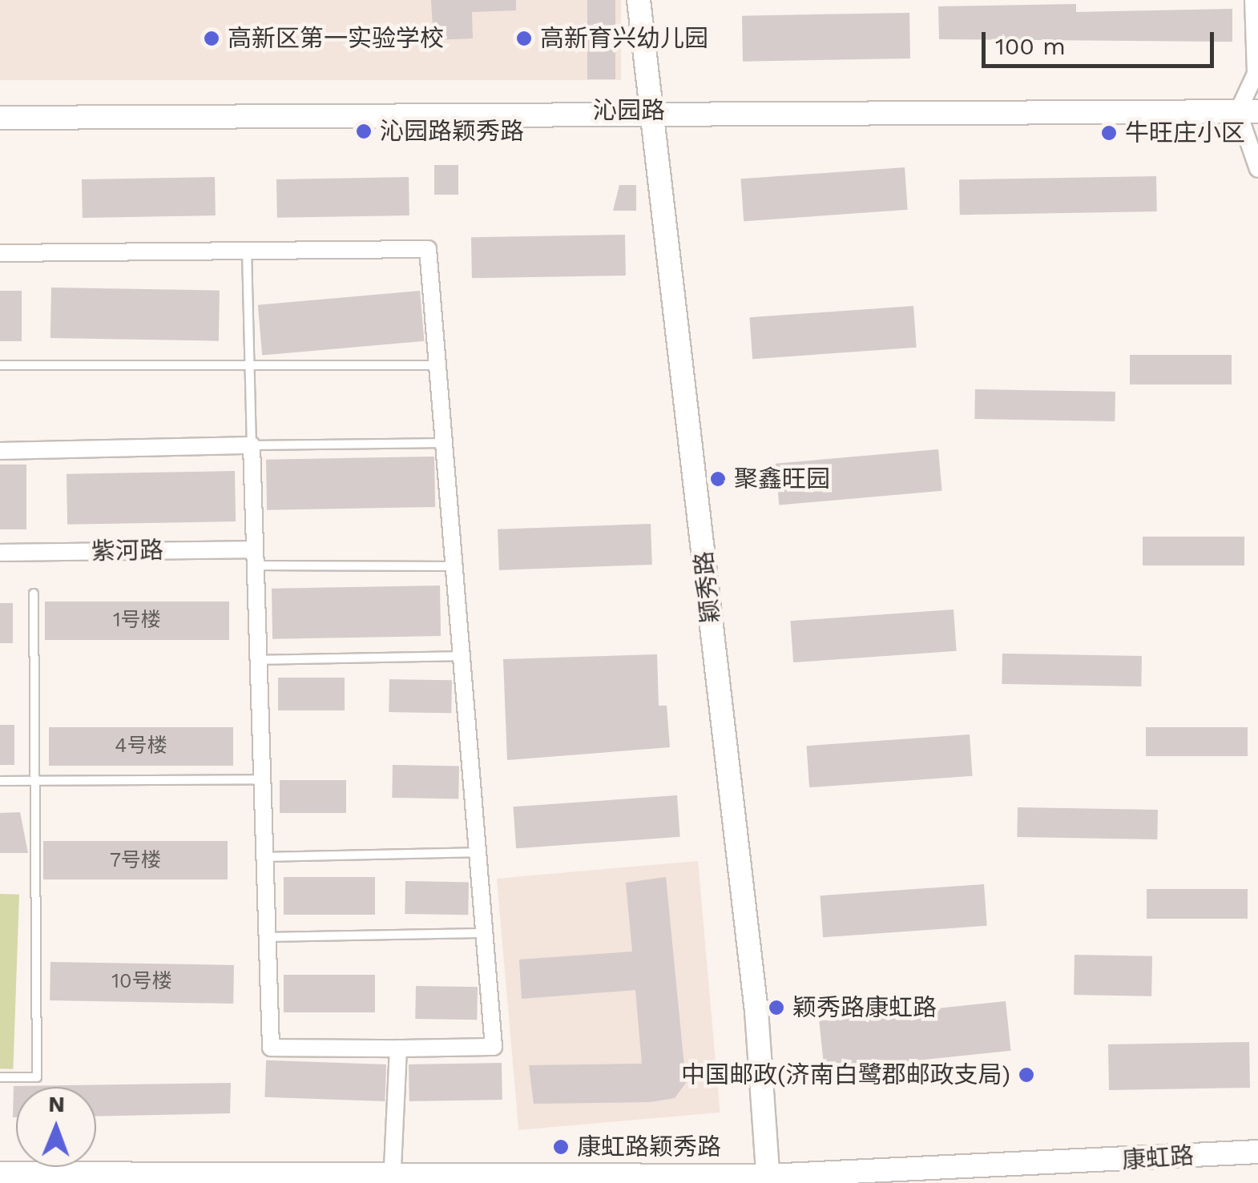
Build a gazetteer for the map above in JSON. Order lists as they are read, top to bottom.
{
  "streets": {
    "main road": ["沁园路", "颖秀路", "康虹路"],
    "street": ["紫河路"]
  },
  "crossings": [
    ["沁园路", "颖秀路"],
    ["颖秀路", "康虹路"]
  ],
  "places": [
    "高新区第一实验学校",
    "高新育兴幼儿园",
    "沁园路颖秀路",
    "牛旺庄小区",
    "聚鑫旺园",
    "颖秀路康虹路",
    "中国邮政(济南白鹭郡邮政支局)",
    "康虹路颖秀路"
  ],
  "house_numbers": [
    "1号楼",
    "4号楼",
    "7号楼",
    "10号楼"
  ],
  "scale_bar": "100 m",
  "north": "top"
}
